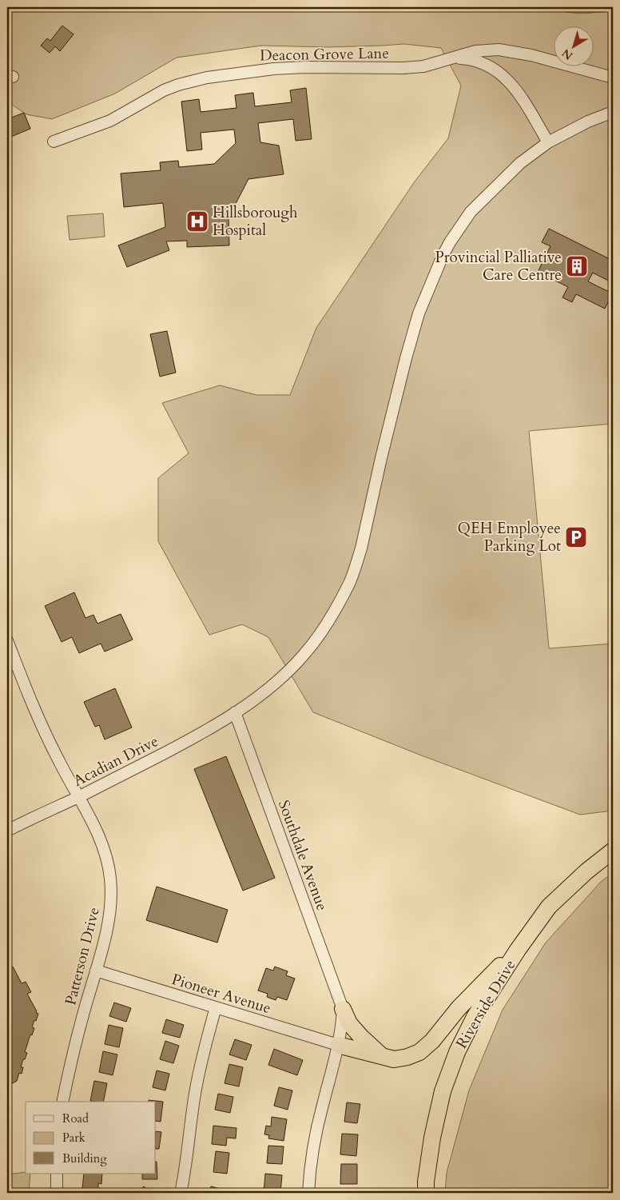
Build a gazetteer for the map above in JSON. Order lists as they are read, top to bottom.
{
  "streets": {
    "highway": ["Riverside Drive"],
    "street": [
      "Deacon Grove Lane",
      "Acadian Drive",
      "Southdale Avenue",
      "Patterson Drive",
      "Pioneer Avenue"
    ]
  },
  "crossings": [
    ["Deacon Grove Lane", "Acadian Drive"],
    ["Acadian Drive", "Southdale Avenue"],
    ["Acadian Drive", "Patterson Drive"],
    ["Patterson Drive", "Pioneer Avenue"]
  ],
  "places": {
    "hospital": ["Hillsborough Hospital"],
    "building": ["Provincial Palliative Care Centre"],
    "parking": ["QEH Employee Parking Lot"]
  },
  "legend": ["Road", "Park", "Building"],
  "north": "bottom left"
}
